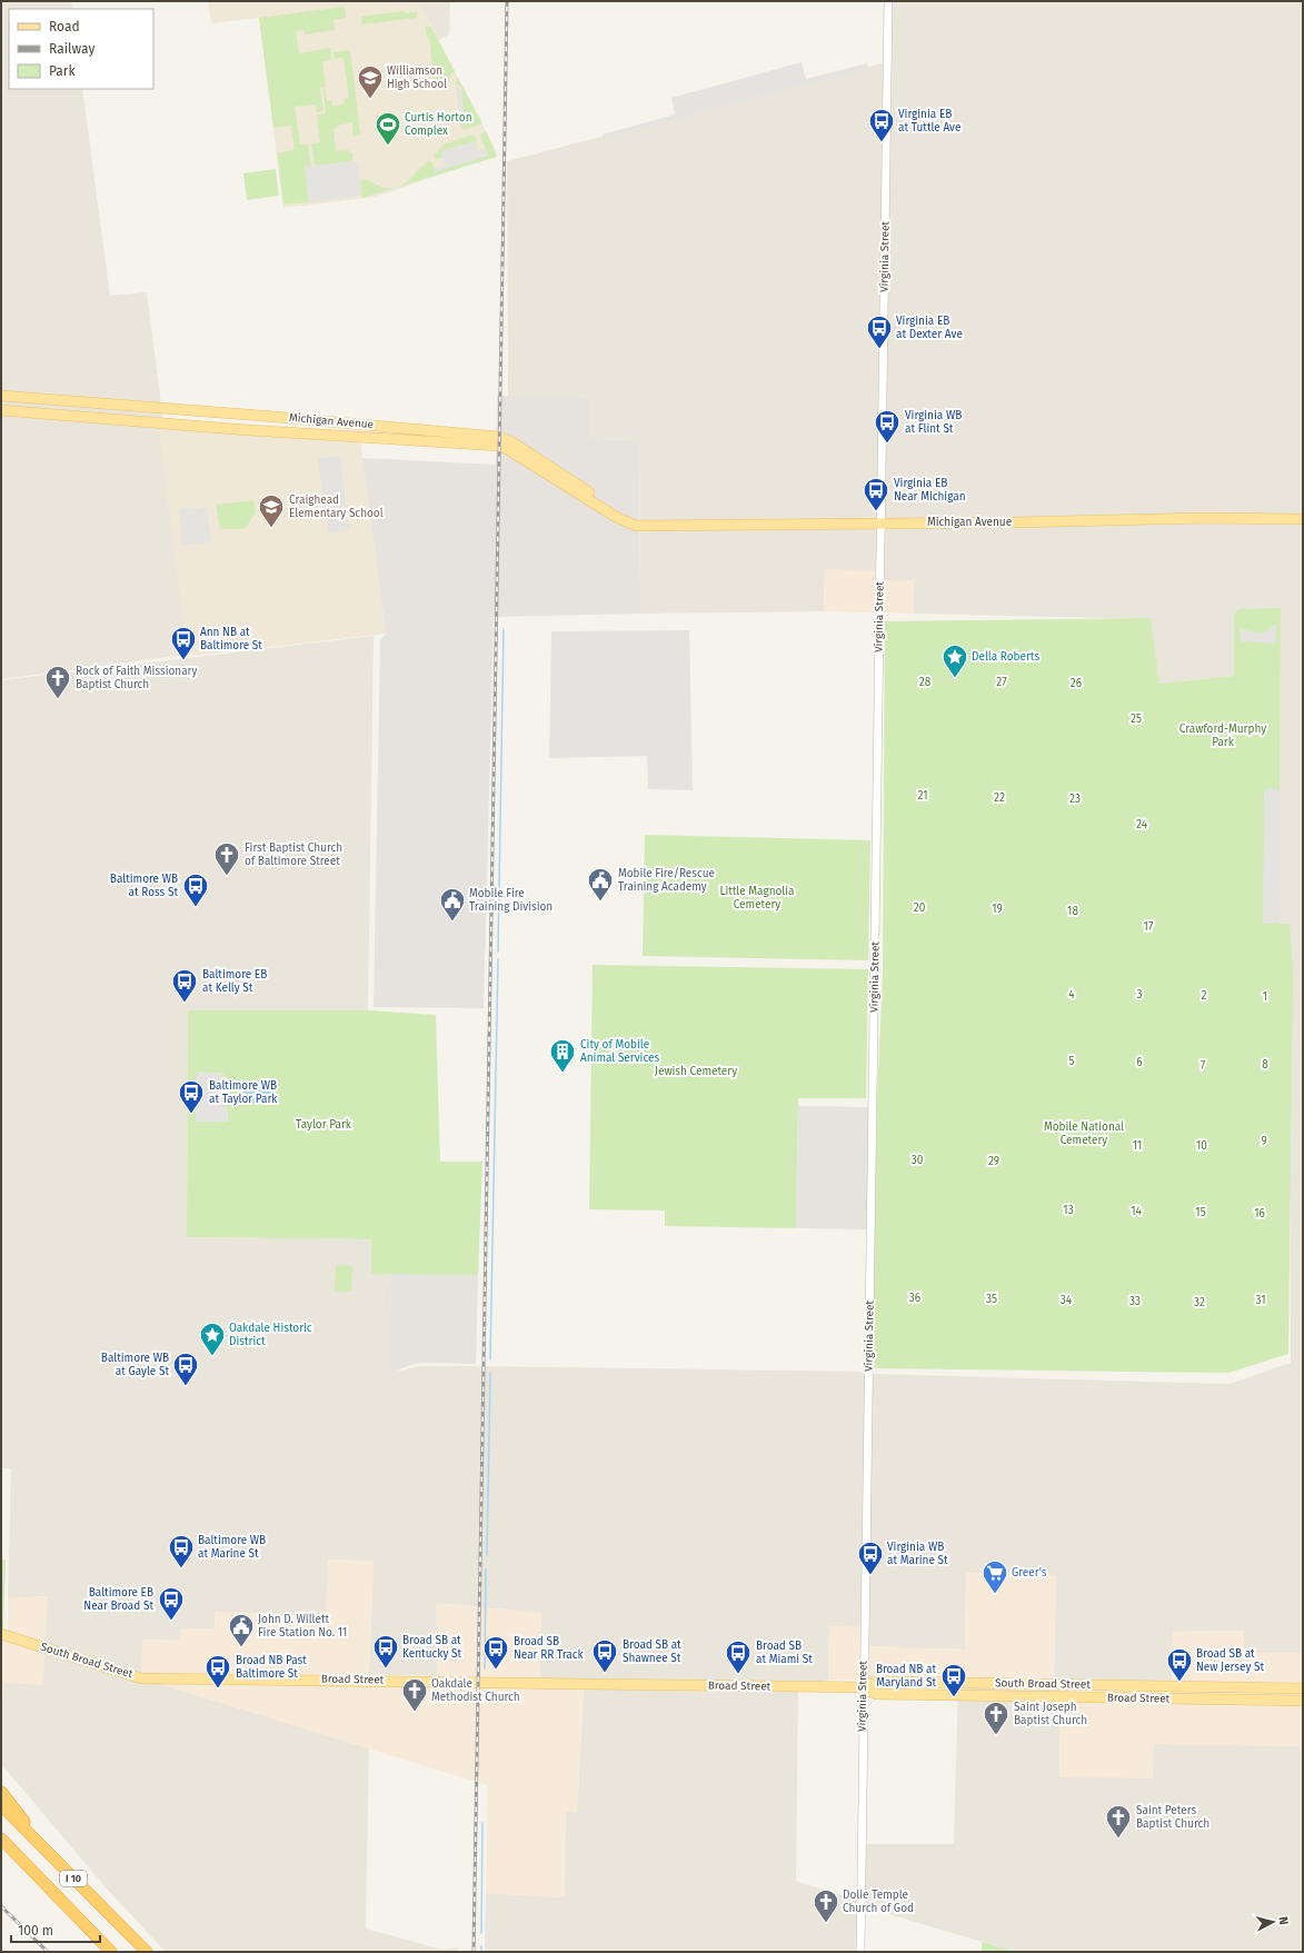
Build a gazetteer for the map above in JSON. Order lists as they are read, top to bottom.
{
  "streets": {
    "highway": ["I 10"],
    "main road": ["Michigan Avenue", "South Broad Street", "Broad Street"],
    "street": ["Virginia Street"]
  },
  "crossings": [
    ["Virginia Street", "Michigan Avenue"],
    ["Virginia Street", "South Broad Street"],
    ["Virginia Street", "Broad Street"],
    ["South Broad Street", "Broad Street"]
  ],
  "parks": [
    "28",
    "27",
    "26",
    "25",
    "Crawford-Murphy Park",
    "21",
    "22",
    "23",
    "24",
    "Little Magnolia Cemetery",
    "20",
    "19",
    "18",
    "17",
    "4",
    "3",
    "2",
    "1",
    "5",
    "6",
    "8",
    "7",
    "Jewish Cemetery",
    "Taylor Park",
    "Mobile National Cemetery",
    "9",
    "11",
    "10",
    "30",
    "29",
    "13",
    "14",
    "15",
    "16",
    "36",
    "35",
    "34",
    "31",
    "33",
    "32"
  ],
  "places": {
    "school or university": ["Williamson High School", "Craighead Elementary School"],
    "bus stop": [
      "Virginia EB at Tuttle Ave",
      "Virginia EB at Dexter Ave",
      "Virginia WB at Flint St",
      "Virginia EB Near Michigan",
      "Ann NB at Baltimore St",
      "Baltimore WB at Ross St",
      "Baltimore EB at Kelly St",
      "Baltimore WB at Taylor Park",
      "Baltimore WB at Gayle St",
      "Baltimore WB at Marine St",
      "Virginia WB at Marine St",
      "Baltimore EB Near Broad St",
      "Broad SB at Kentucky St",
      "Broad SB Near RR Track",
      "Broad SB at Shawnee St",
      "Broad SB at Miami St",
      "Broad SB at New Jersey St",
      "Broad NB Past Baltimore St",
      "Broad NB at Maryland St"
    ],
    "sports": ["Curtis Horton Complex"],
    "place": ["Della Roberts", "Oakdale Historic District"],
    "church": [
      "Rock of Faith Missionary Baptist Church",
      "First Baptist Church of Baltimore Street",
      "Oakdale Methodist Church",
      "Saint Joseph Baptist Church",
      "Saint Peters Baptist Church",
      "Dolie Temple Church of God"
    ],
    "public building": ["Mobile Fire/Rescue Training Academy", "Mobile Fire Training Division", "John D. Willett Fire Station No. 11"],
    "building": ["City of Mobile Animal Services"],
    "supermarket": ["Greer's"]
  },
  "legend": ["Road", "Railway", "Park"],
  "scale_bar": "100 m",
  "north": "right"
}
